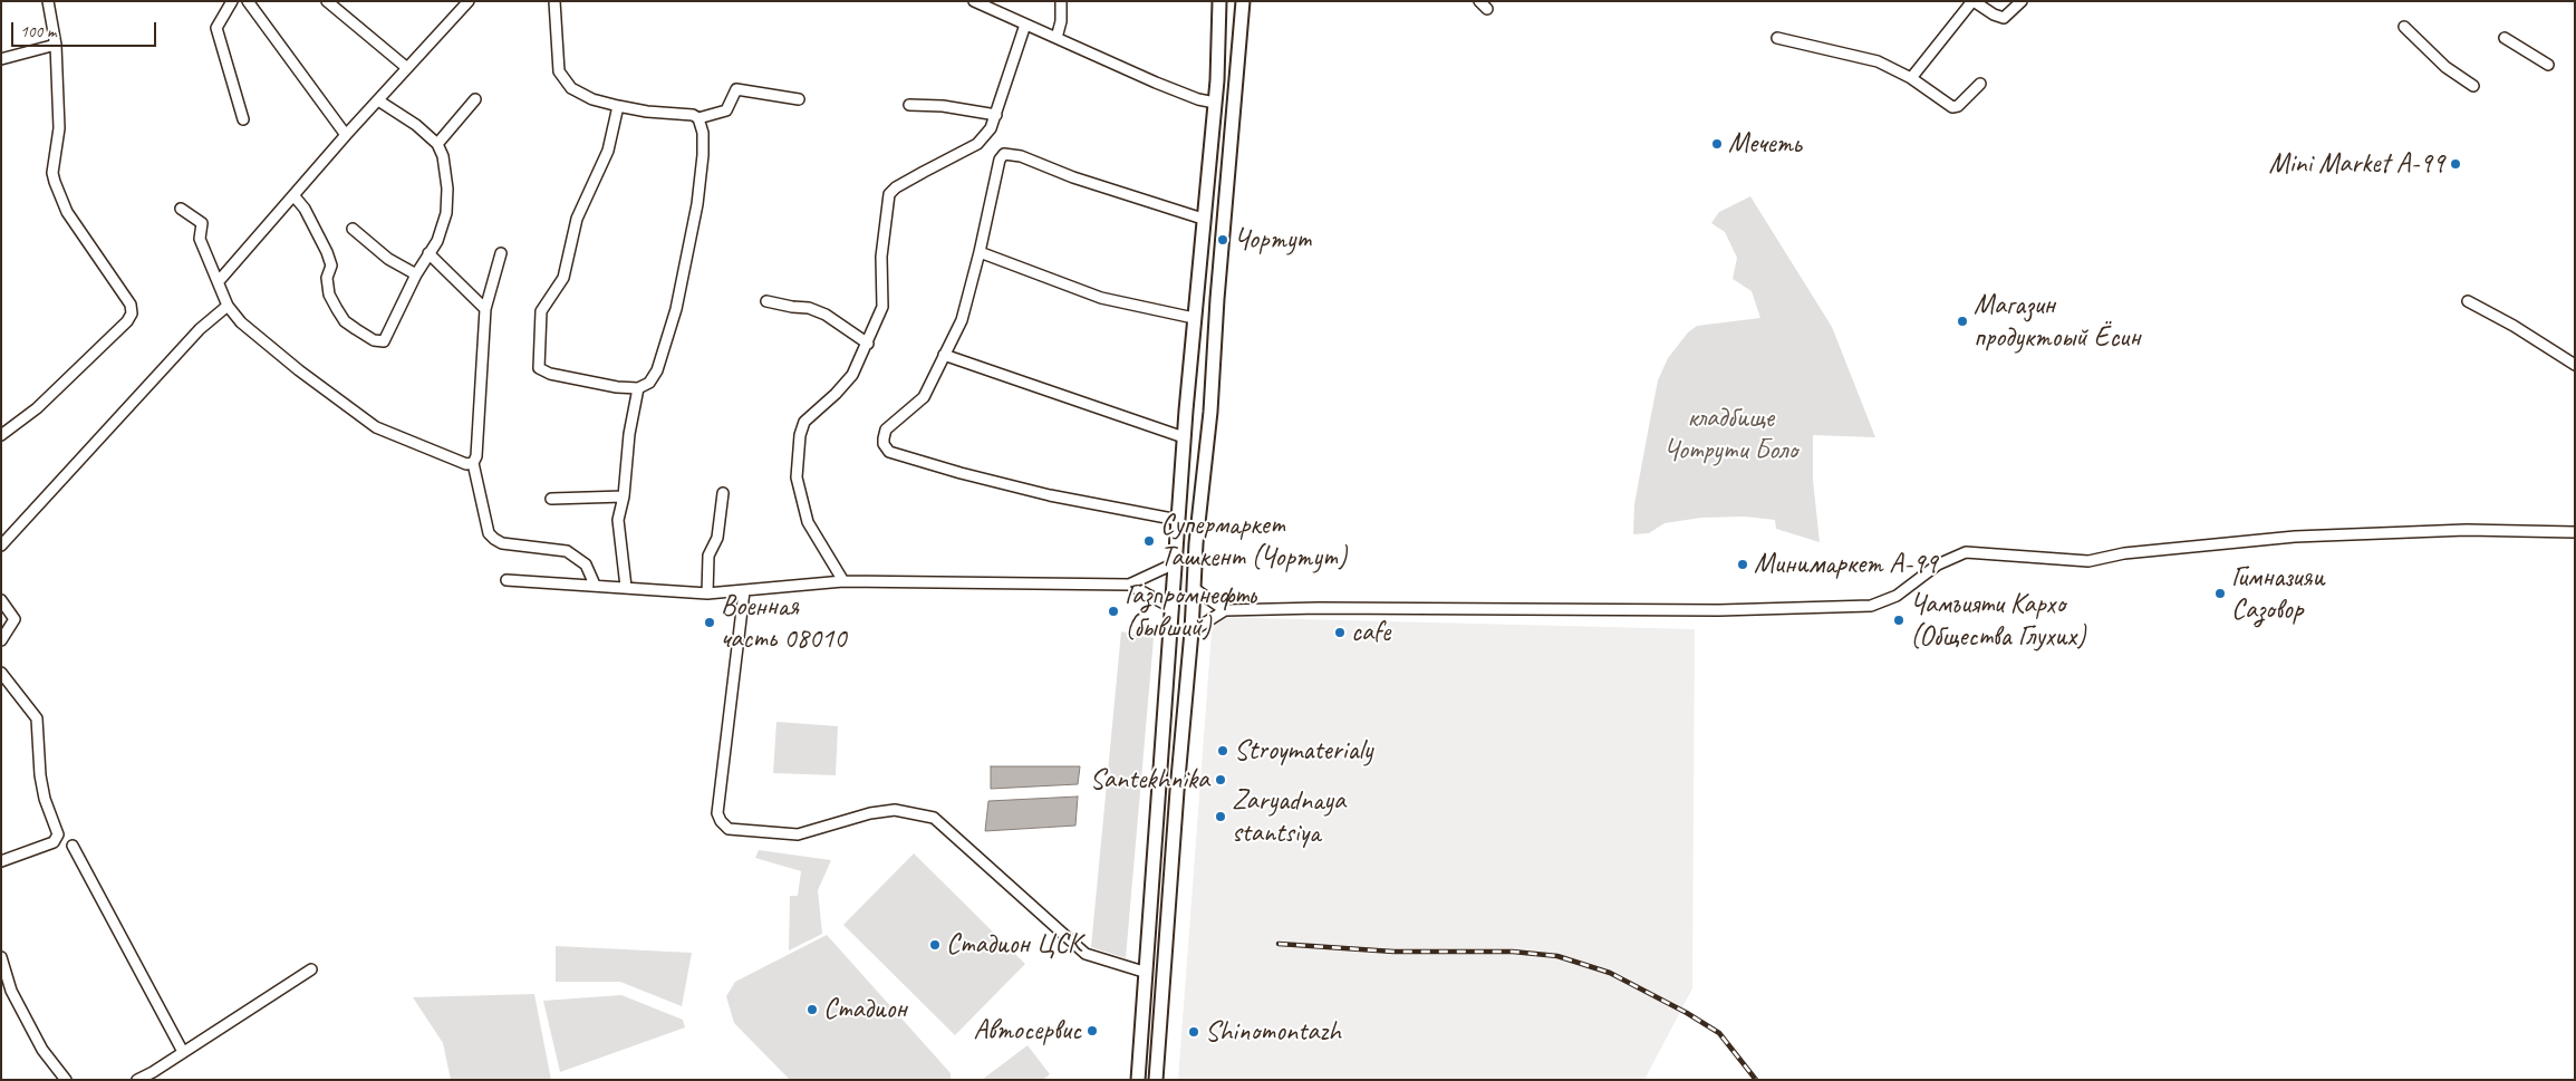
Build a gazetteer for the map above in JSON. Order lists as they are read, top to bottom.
{
  "parks": ["кладбище Чотрути Боло"],
  "places": [
    "Мечеть",
    "Mini Market A-99",
    "Чортут",
    "Магазин продуктоый Ёсин",
    "Супермаркет Ташкент (Чортут)",
    "Минимаркет А-99",
    "Гимназияи Сазовор",
    "Газпромнефть (бывший)",
    "Чамъияти Кархо (Общества Глухих)",
    "Военная часть 08010",
    "cafe",
    "Stroymaterialy",
    "Santekhnika",
    "Zaryadnaya stantsiya",
    "Стадион ЦСК",
    "Стадион",
    "Автосервис",
    "Shinomontazh"
  ],
  "scale_bar": "100 m"
}
